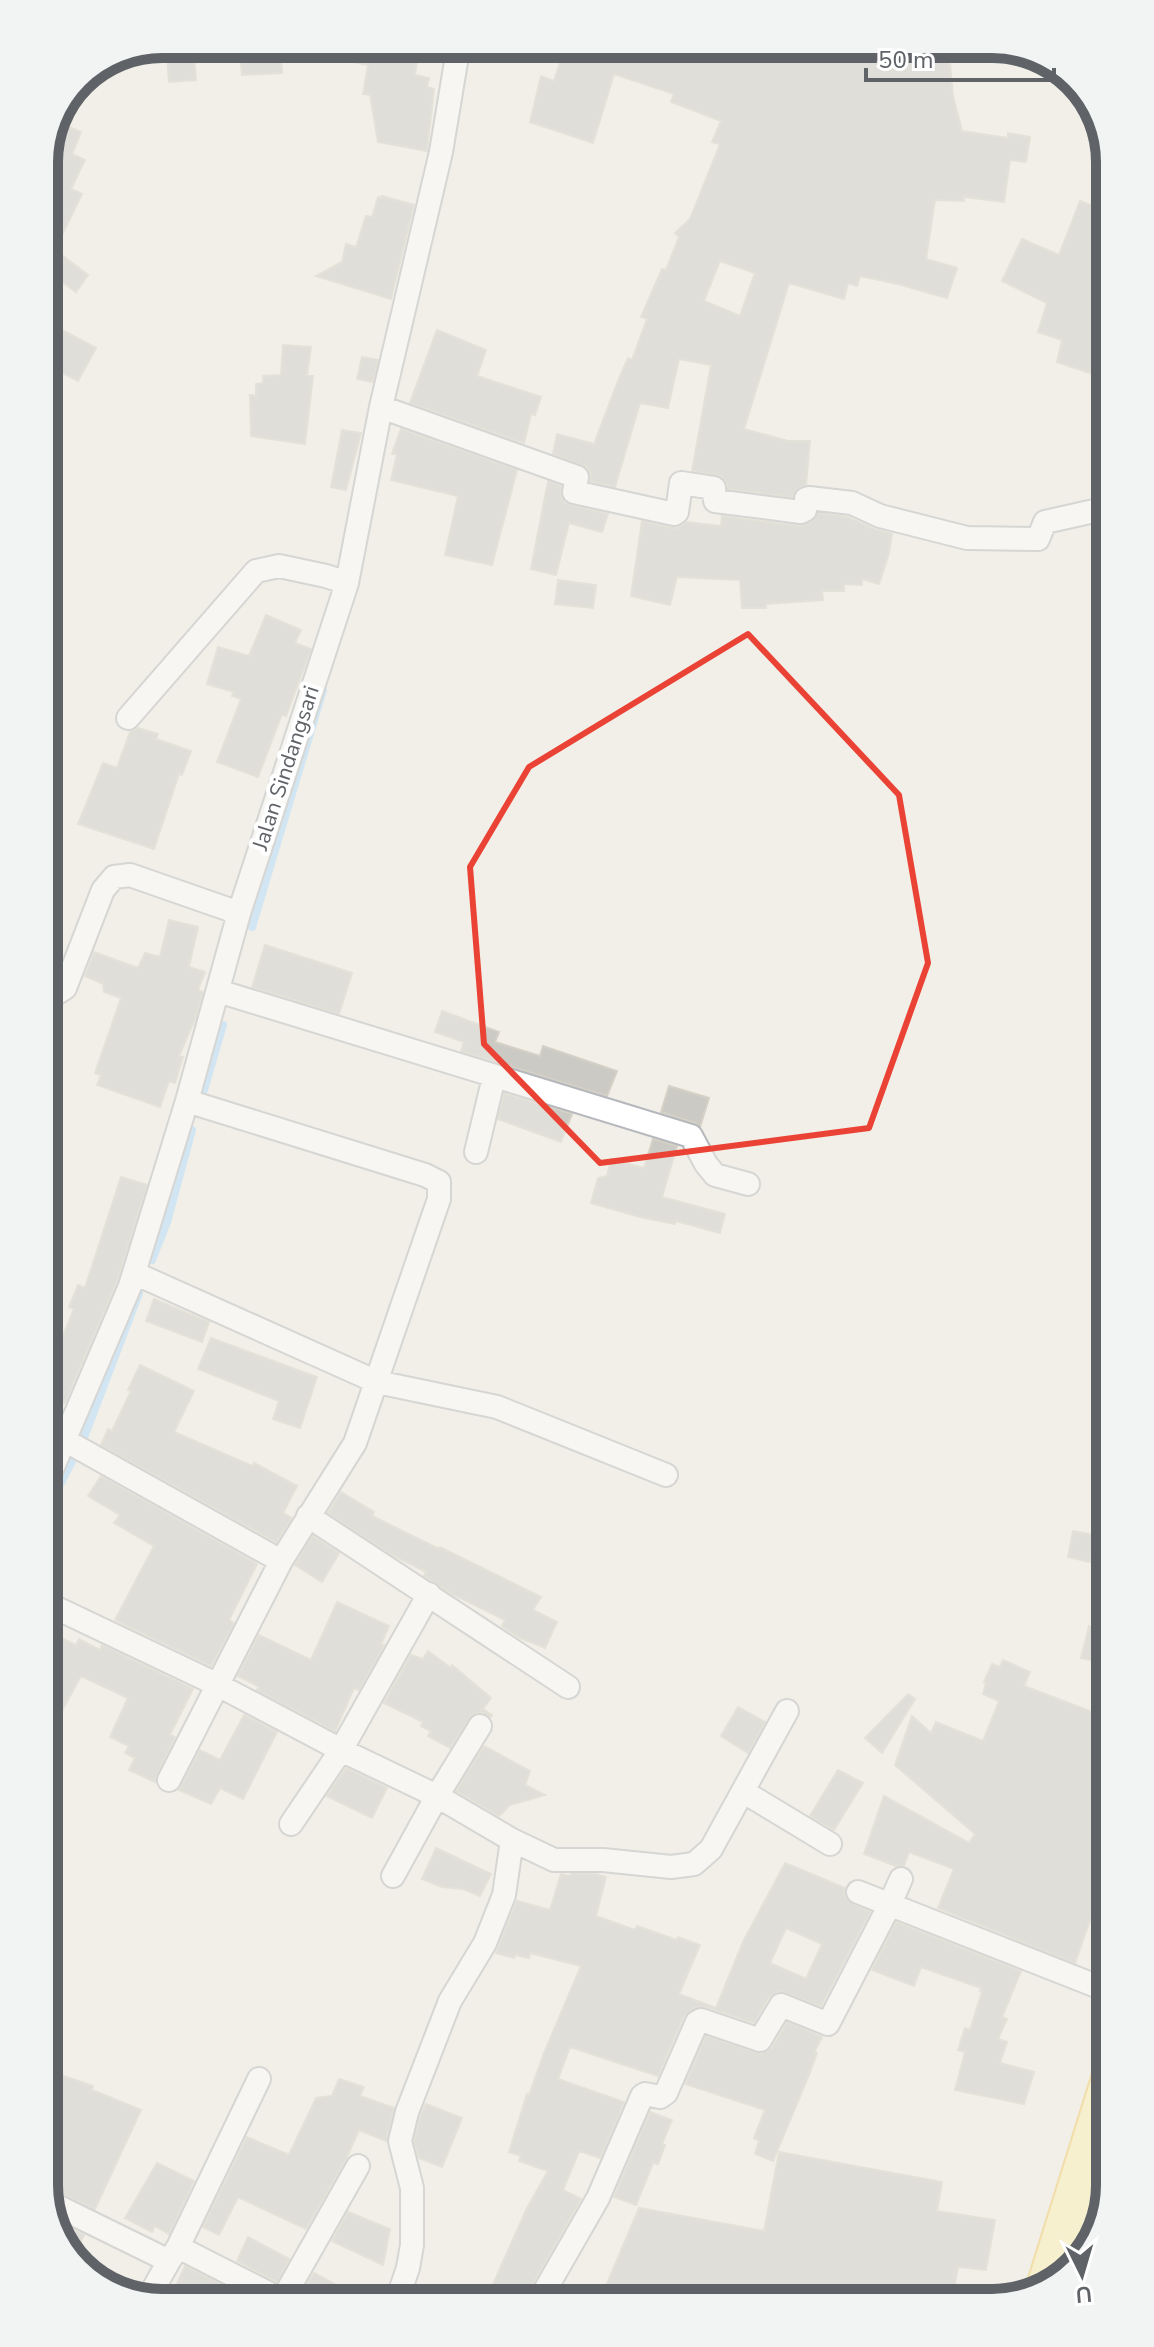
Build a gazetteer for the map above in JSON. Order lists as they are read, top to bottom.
{
  "streets": {
    "street": ["Jalan Sindangsari"]
  },
  "scale_bar": "50 m",
  "north": "bottom"
}
